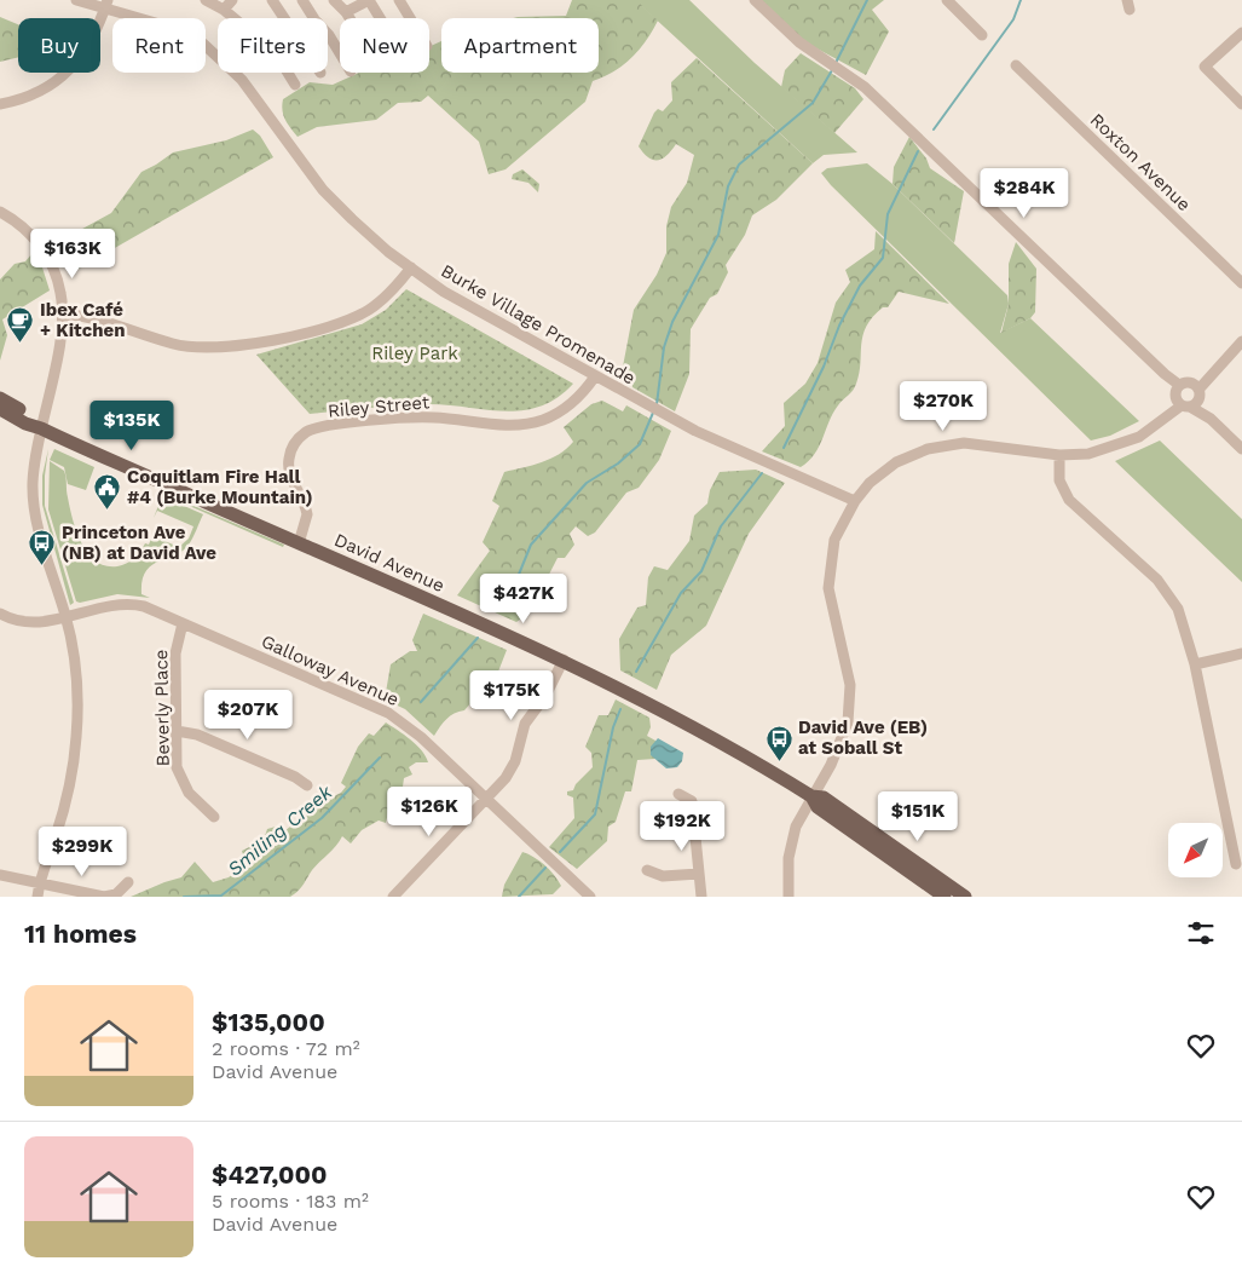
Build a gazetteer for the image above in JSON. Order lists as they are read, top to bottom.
{
  "streets": {
    "main road": ["David Avenue"],
    "street": [
      "Roxton Avenue",
      "Burke Village Promenade",
      "Riley Street",
      "Galloway Avenue",
      "Beverly Place"
    ]
  },
  "crossings": [
    ["Burke Village Promenade", "Riley Street"],
    ["Riley Street", "David Avenue"],
    ["Galloway Avenue", "Beverly Place"]
  ],
  "water": ["Smiling Creek"],
  "parks": ["Riley Park"],
  "places": {
    "cafe": ["Ibex Café + Kitchen"],
    "public building": ["Coquitlam Fire Hall #4 (Burke Mountain)"],
    "bus stop": ["Princeton Ave (NB) at David Ave", "David Ave (EB) at Soball St"]
  },
  "north": "bottom left",
  "page": {
    "chip": [
      "Buy",
      "Rent",
      "Filters",
      "New",
      "Apartment"
    ],
    "price": [
      "$284K",
      "$163K",
      "$270K",
      "$135K",
      "$427K",
      "$175K",
      "$207K",
      "$126K",
      "$151K",
      "$192K",
      "$299K"
    ],
    "heading": "11 homes",
    "list": [
      {
        "name": "$135,000",
        "note": "2 rooms · 72 m² · David Avenue"
      },
      {
        "name": "$427,000",
        "note": "5 rooms · 183 m² · David Avenue"
      }
    ]
  }
}
